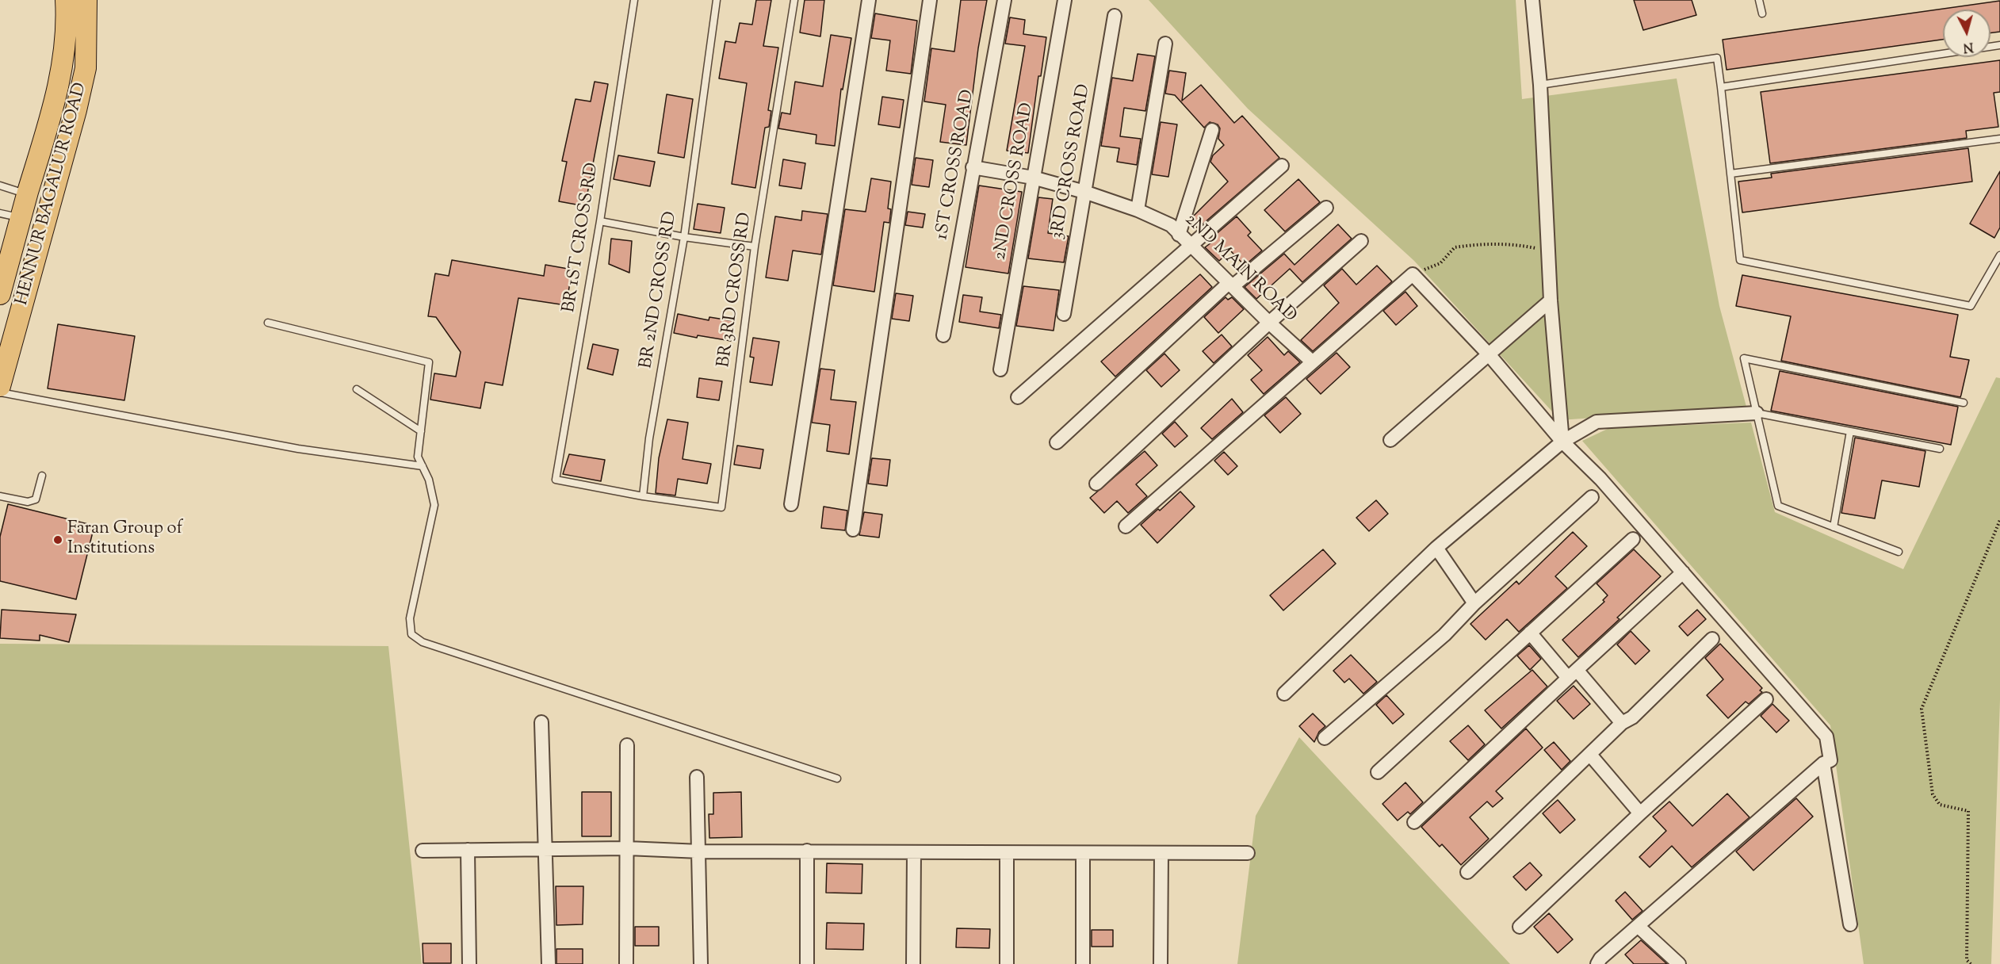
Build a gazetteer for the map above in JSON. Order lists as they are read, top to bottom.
{
  "streets": {
    "main road": ["HENNUR BAGALUR ROAD"],
    "street": [
      "3RD CROSS ROAD",
      "1ST CROSS ROAD",
      "2ND CROSS ROAD",
      "2ND MAIN ROAD"
    ],
    "lane": ["BR 1ST CROSS RD", "BR 2ND CROSS RD", "BR 3RD CROSS RD"]
  },
  "crossings": [
    ["3RD CROSS ROAD", "2ND MAIN ROAD"],
    ["1ST CROSS ROAD", "2ND MAIN ROAD"],
    ["2ND CROSS ROAD", "2ND MAIN ROAD"],
    ["BR 1ST CROSS RD", "BR 2ND CROSS RD"],
    ["BR 1ST CROSS RD", "BR 3RD CROSS RD"],
    ["BR 2ND CROSS RD", "BR 3RD CROSS RD"]
  ],
  "places": ["Faran Group of Institutions"],
  "north": "bottom"
}
